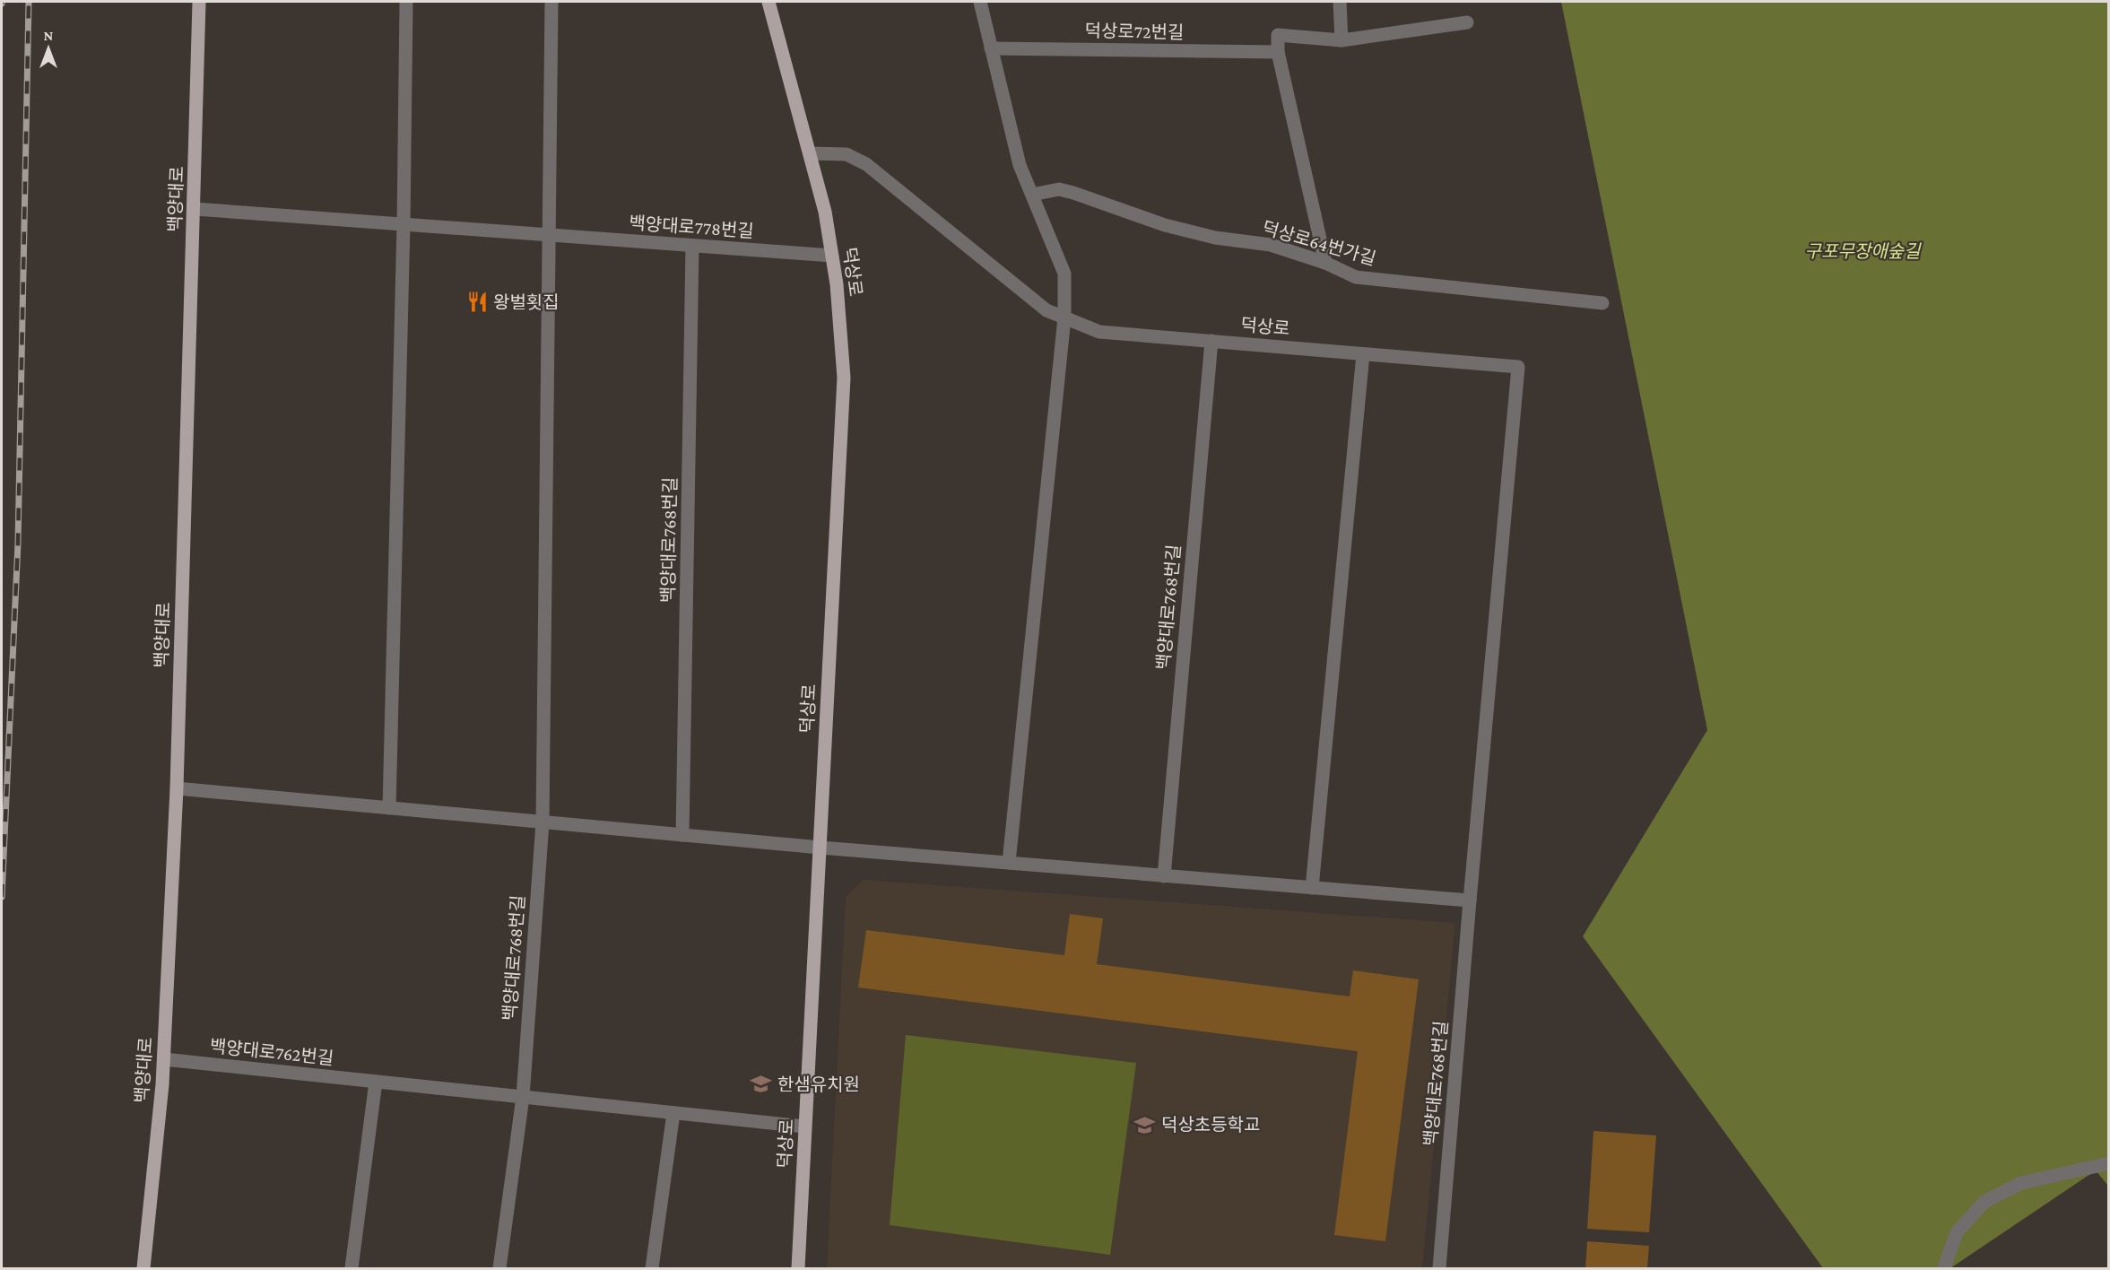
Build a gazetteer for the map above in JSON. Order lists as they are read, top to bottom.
{
  "streets": {
    "main road": ["백양대로", "덕상로"],
    "street": [
      "덕상로72번길",
      "백양대로778번길",
      "덕상로64번가길",
      "백양대로768번길",
      "백양대로762번길"
    ]
  },
  "crossings": [
    ["백양대로", "백양대로778번길"],
    ["백양대로", "백양대로762번길"],
    ["백양대로778번길", "덕상로"],
    ["백양대로778번길", "백양대로768번길"],
    ["덕상로", "백양대로768번길"],
    ["덕상로", "백양대로762번길"],
    ["백양대로768번길", "백양대로762번길"]
  ],
  "parks": ["구포무장애숲길"],
  "places": {
    "restaurant": ["왕벌횟집"],
    "school or university": ["한샘유치원", "덕상초등학교"]
  },
  "north": "top"
}
